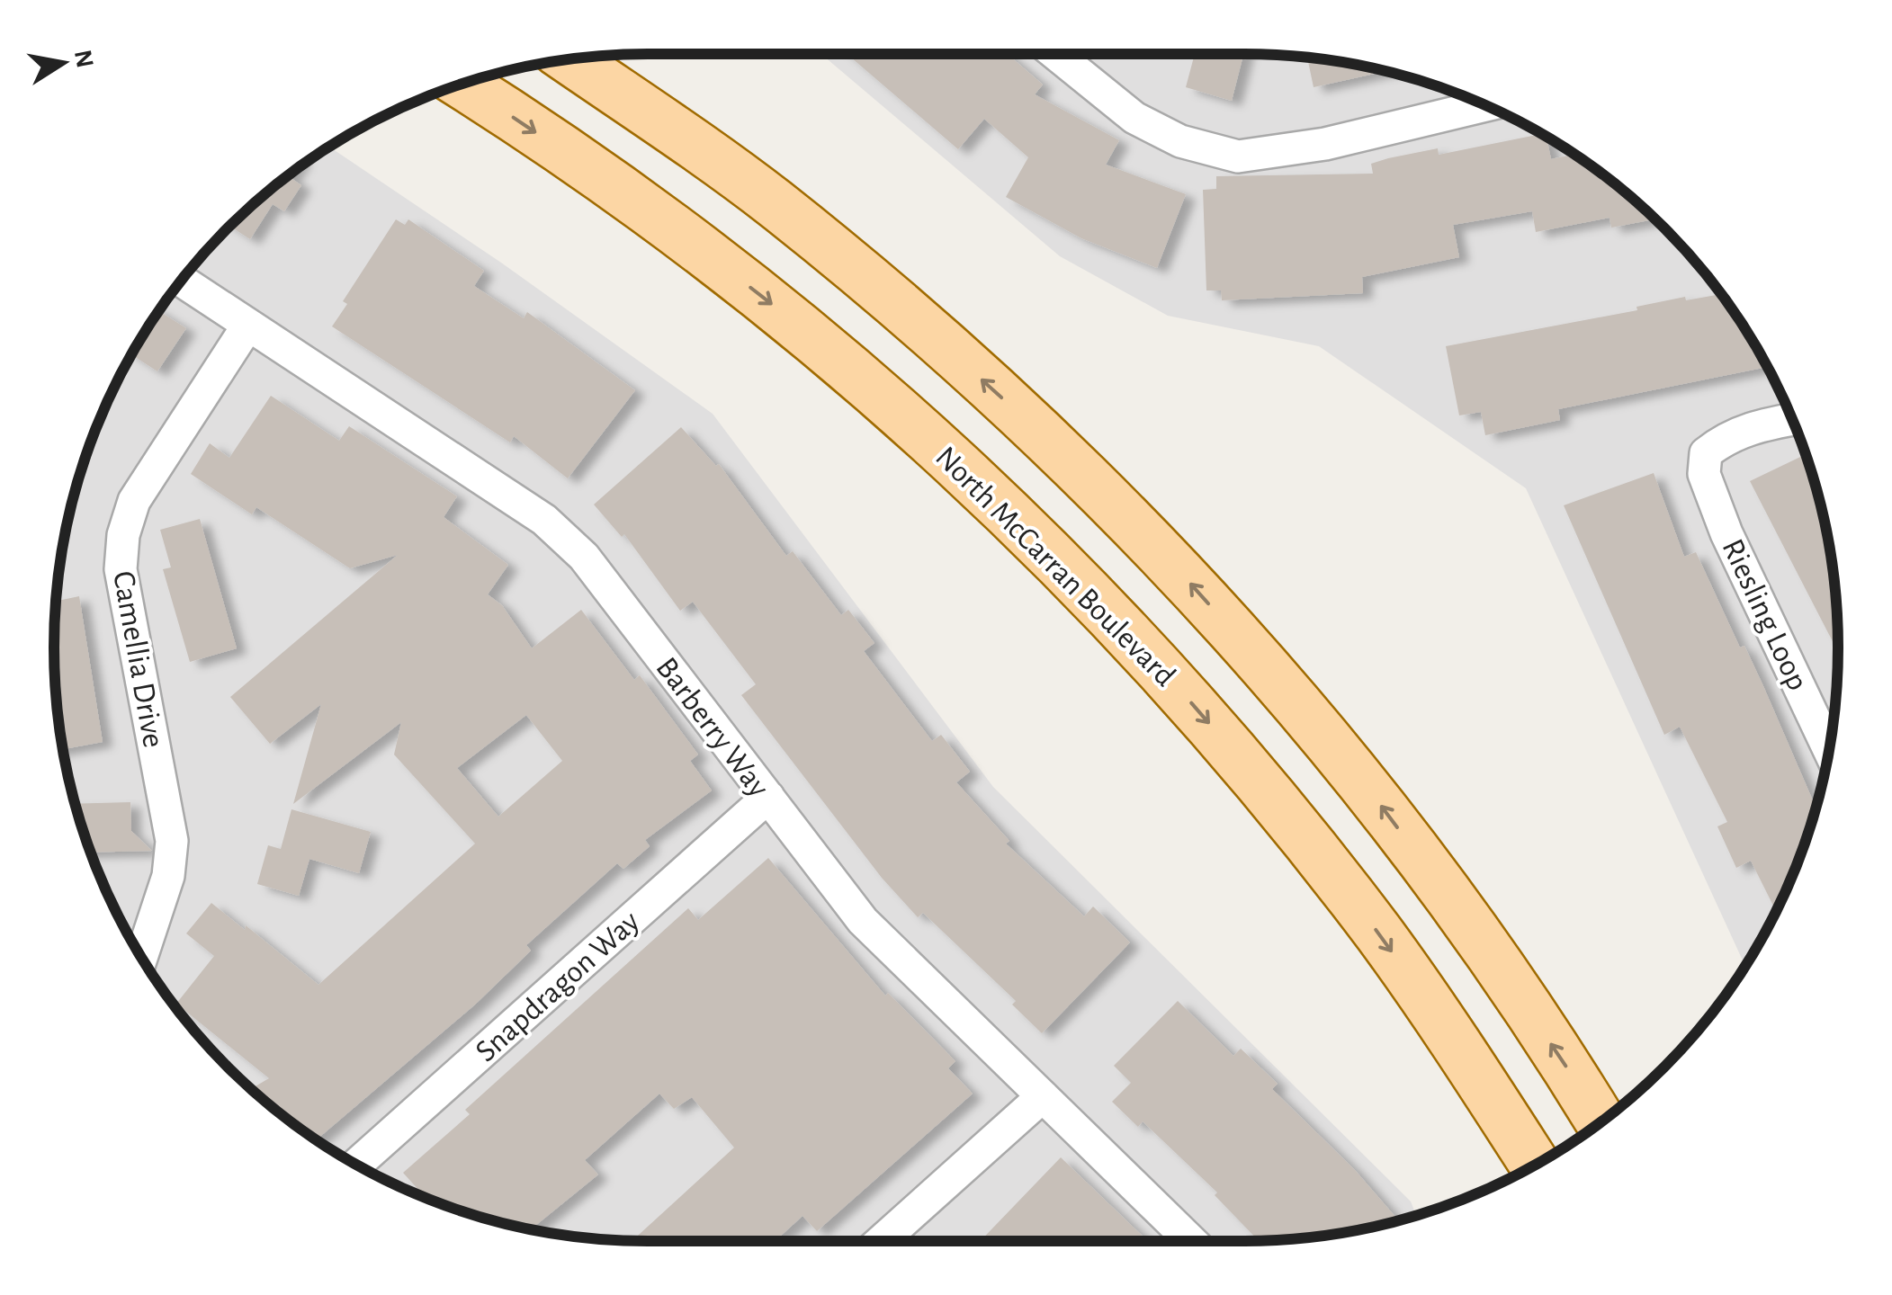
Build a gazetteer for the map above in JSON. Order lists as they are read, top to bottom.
{
  "streets": {
    "main road": ["North McCarran Boulevard"],
    "street": [
      "Riesling Loop",
      "Camellia Drive",
      "Barberry Way",
      "Snapdragon Way"
    ]
  },
  "crossings": [
    ["Camellia Drive", "Barberry Way"],
    ["Barberry Way", "Snapdragon Way"]
  ],
  "north": "right"
}
